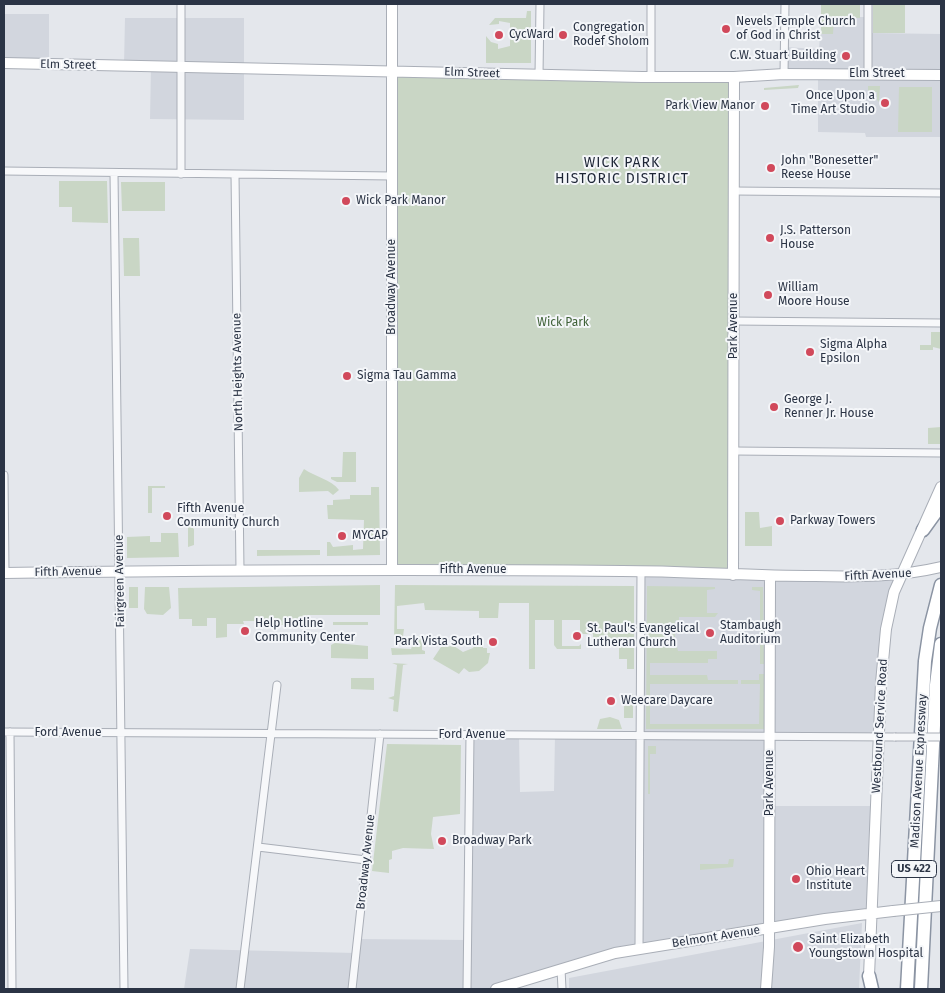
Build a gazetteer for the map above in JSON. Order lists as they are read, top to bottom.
{
  "streets": {
    "highway": ["Madison Avenue Expressway", "US 422"],
    "street": [
      "Elm Street",
      "Broadway Avenue",
      "Park Avenue",
      "North Heights Avenue",
      "Fifth Avenue",
      "Fairgreen Avenue",
      "Westbound Service Road",
      "Ford Avenue",
      "Belmont Avenue"
    ]
  },
  "crossings": [
    ["Elm Street", "Broadway Avenue"],
    ["Elm Street", "Park Avenue"],
    ["Broadway Avenue", "Fifth Avenue"],
    ["Broadway Avenue", "Ford Avenue"],
    ["Park Avenue", "Fifth Avenue"],
    ["Park Avenue", "Ford Avenue"],
    ["Park Avenue", "Belmont Avenue"],
    ["North Heights Avenue", "Fifth Avenue"],
    ["Fifth Avenue", "Fairgreen Avenue"],
    ["Fifth Avenue", "Westbound Service Road"],
    ["Fairgreen Avenue", "Ford Avenue"],
    ["Westbound Service Road", "Ford Avenue"],
    ["Westbound Service Road", "Belmont Avenue"]
  ],
  "districts": ["WICK PARK HISTORIC DISTRICT"],
  "parks": ["Wick Park"],
  "places": [
    "Nevels Temple Church of God in Christ",
    "CycWard",
    "Congregation Rodef Sholom",
    "C.W. Stuart Building",
    "Once Upon a Time Art Studio",
    "Park View Manor",
    "John \"Bonesetter\" Reese House",
    "Wick Park Manor",
    "J.S. Patterson House",
    "William Moore House",
    "Sigma Alpha Epsilon",
    "Sigma Tau Gamma",
    "George J. Renner Jr. House",
    "Fifth Avenue Community Church",
    "Parkway Towers",
    "MYCAP",
    "Help Hotline Community Center",
    "Stambaugh Auditorium",
    "St. Paul's Evangelical Lutheran Church",
    "Park Vista South",
    "Weecare Daycare",
    "Broadway Park",
    "Ohio Heart Institute",
    "Saint Elizabeth Youngstown Hospital"
  ]
}
